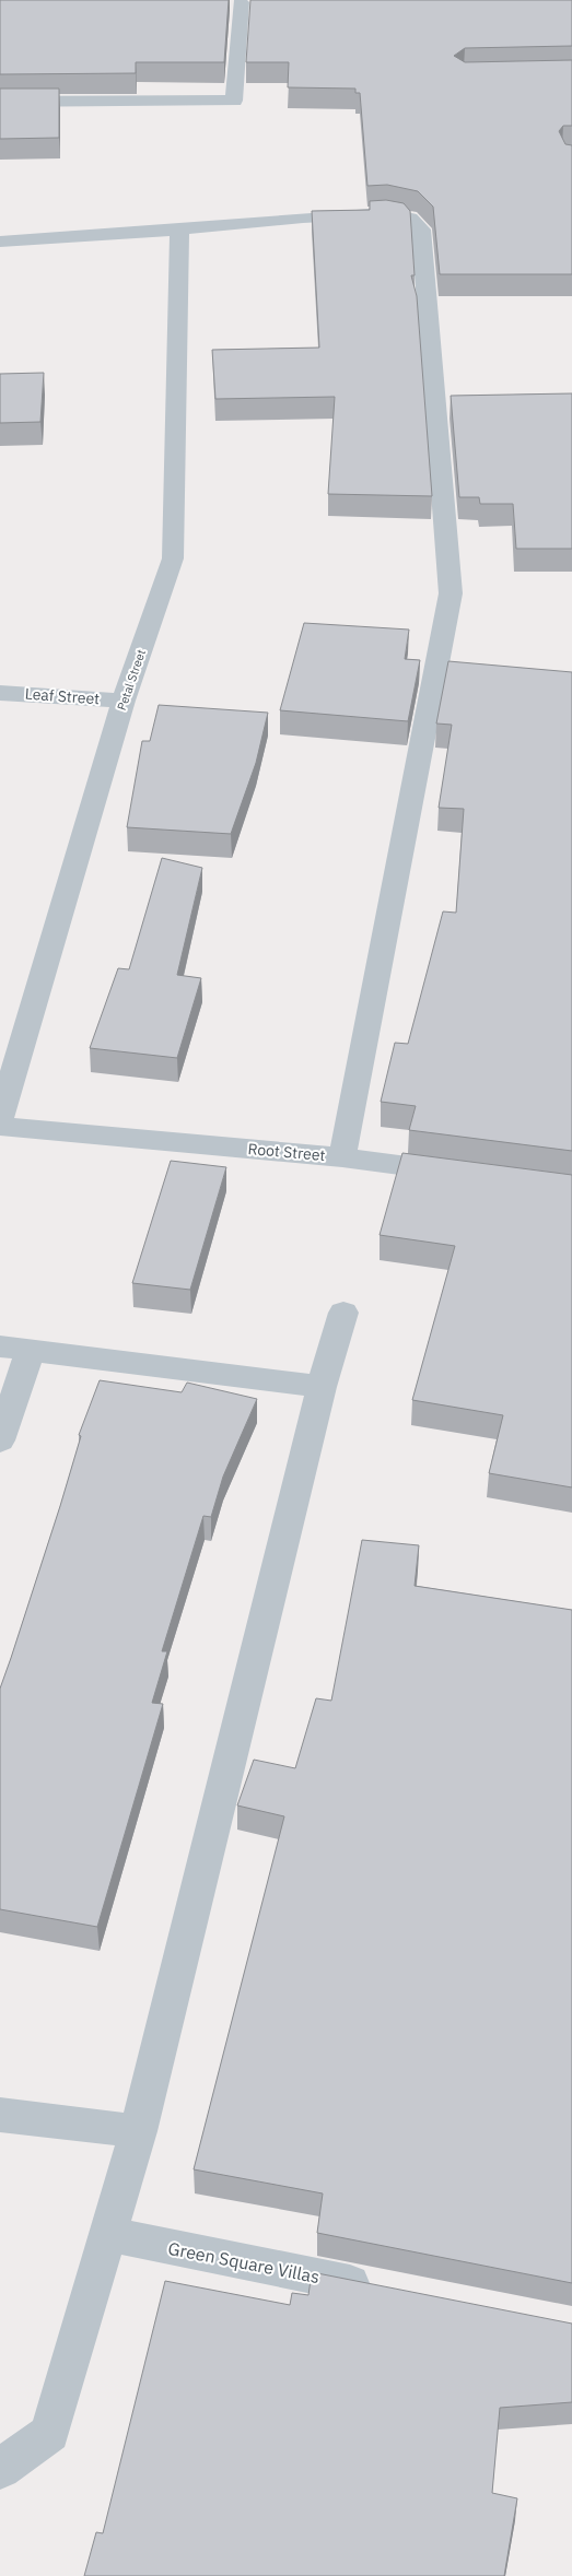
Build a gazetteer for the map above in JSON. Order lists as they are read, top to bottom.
{
  "streets": {
    "street": [
      "Petal Street",
      "Leaf Street",
      "Root Street",
      "Green Square Villas"
    ]
  },
  "crossings": [
    ["Petal Street", "Leaf Street"]
  ]
}
